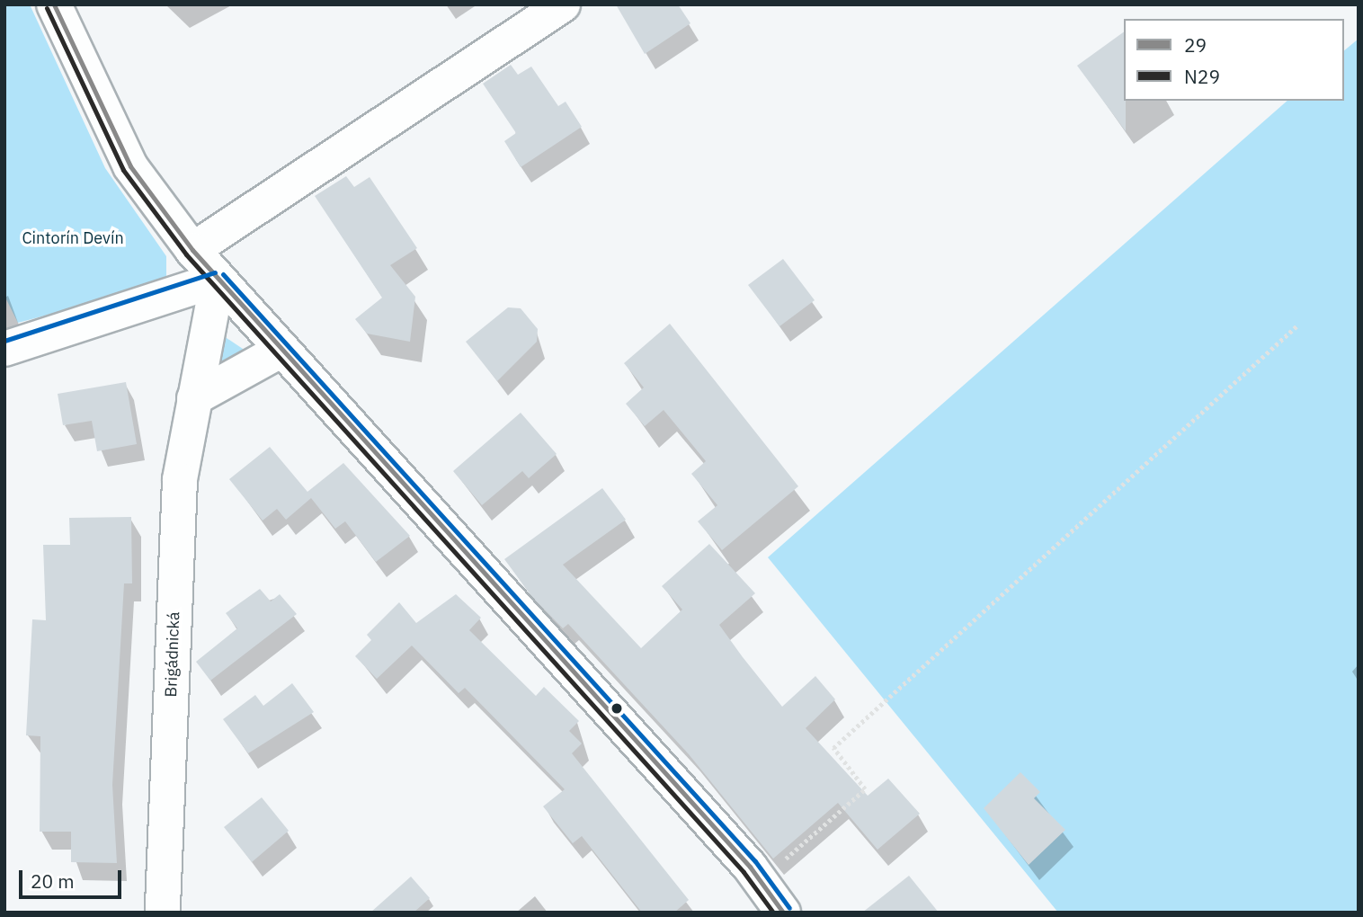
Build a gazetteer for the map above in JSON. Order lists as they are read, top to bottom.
{
  "streets": {
    "street": ["Brigádnická"]
  },
  "parks": ["Cintorín Devín"],
  "lines": ["transit line 29", "transit line N29"],
  "legend": ["29", "N29"],
  "scale_bar": "20 m"
}
